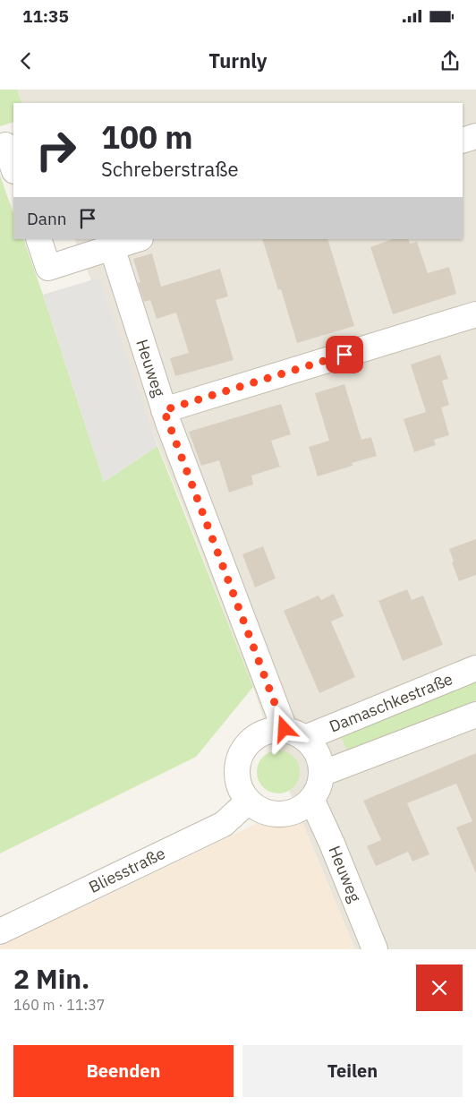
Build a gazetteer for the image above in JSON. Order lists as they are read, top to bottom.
{
  "streets": {
    "street": ["Heuweg", "Damaschkestraße", "Bliesstraße"]
  },
  "crossings": [
    ["Heuweg", "Damaschkestraße"],
    ["Heuweg", "Bliesstraße"],
    ["Damaschkestraße", "Bliesstraße"]
  ],
  "page": {
    "status": "11:35",
    "header": "Turnly",
    "turn": ["100 m", "Schreberstraße"],
    "then": "Dann",
    "heading": ["2 Min.", "160 m · 11:37"],
    "buttons": ["Beenden", "Teilen"]
  }
}
